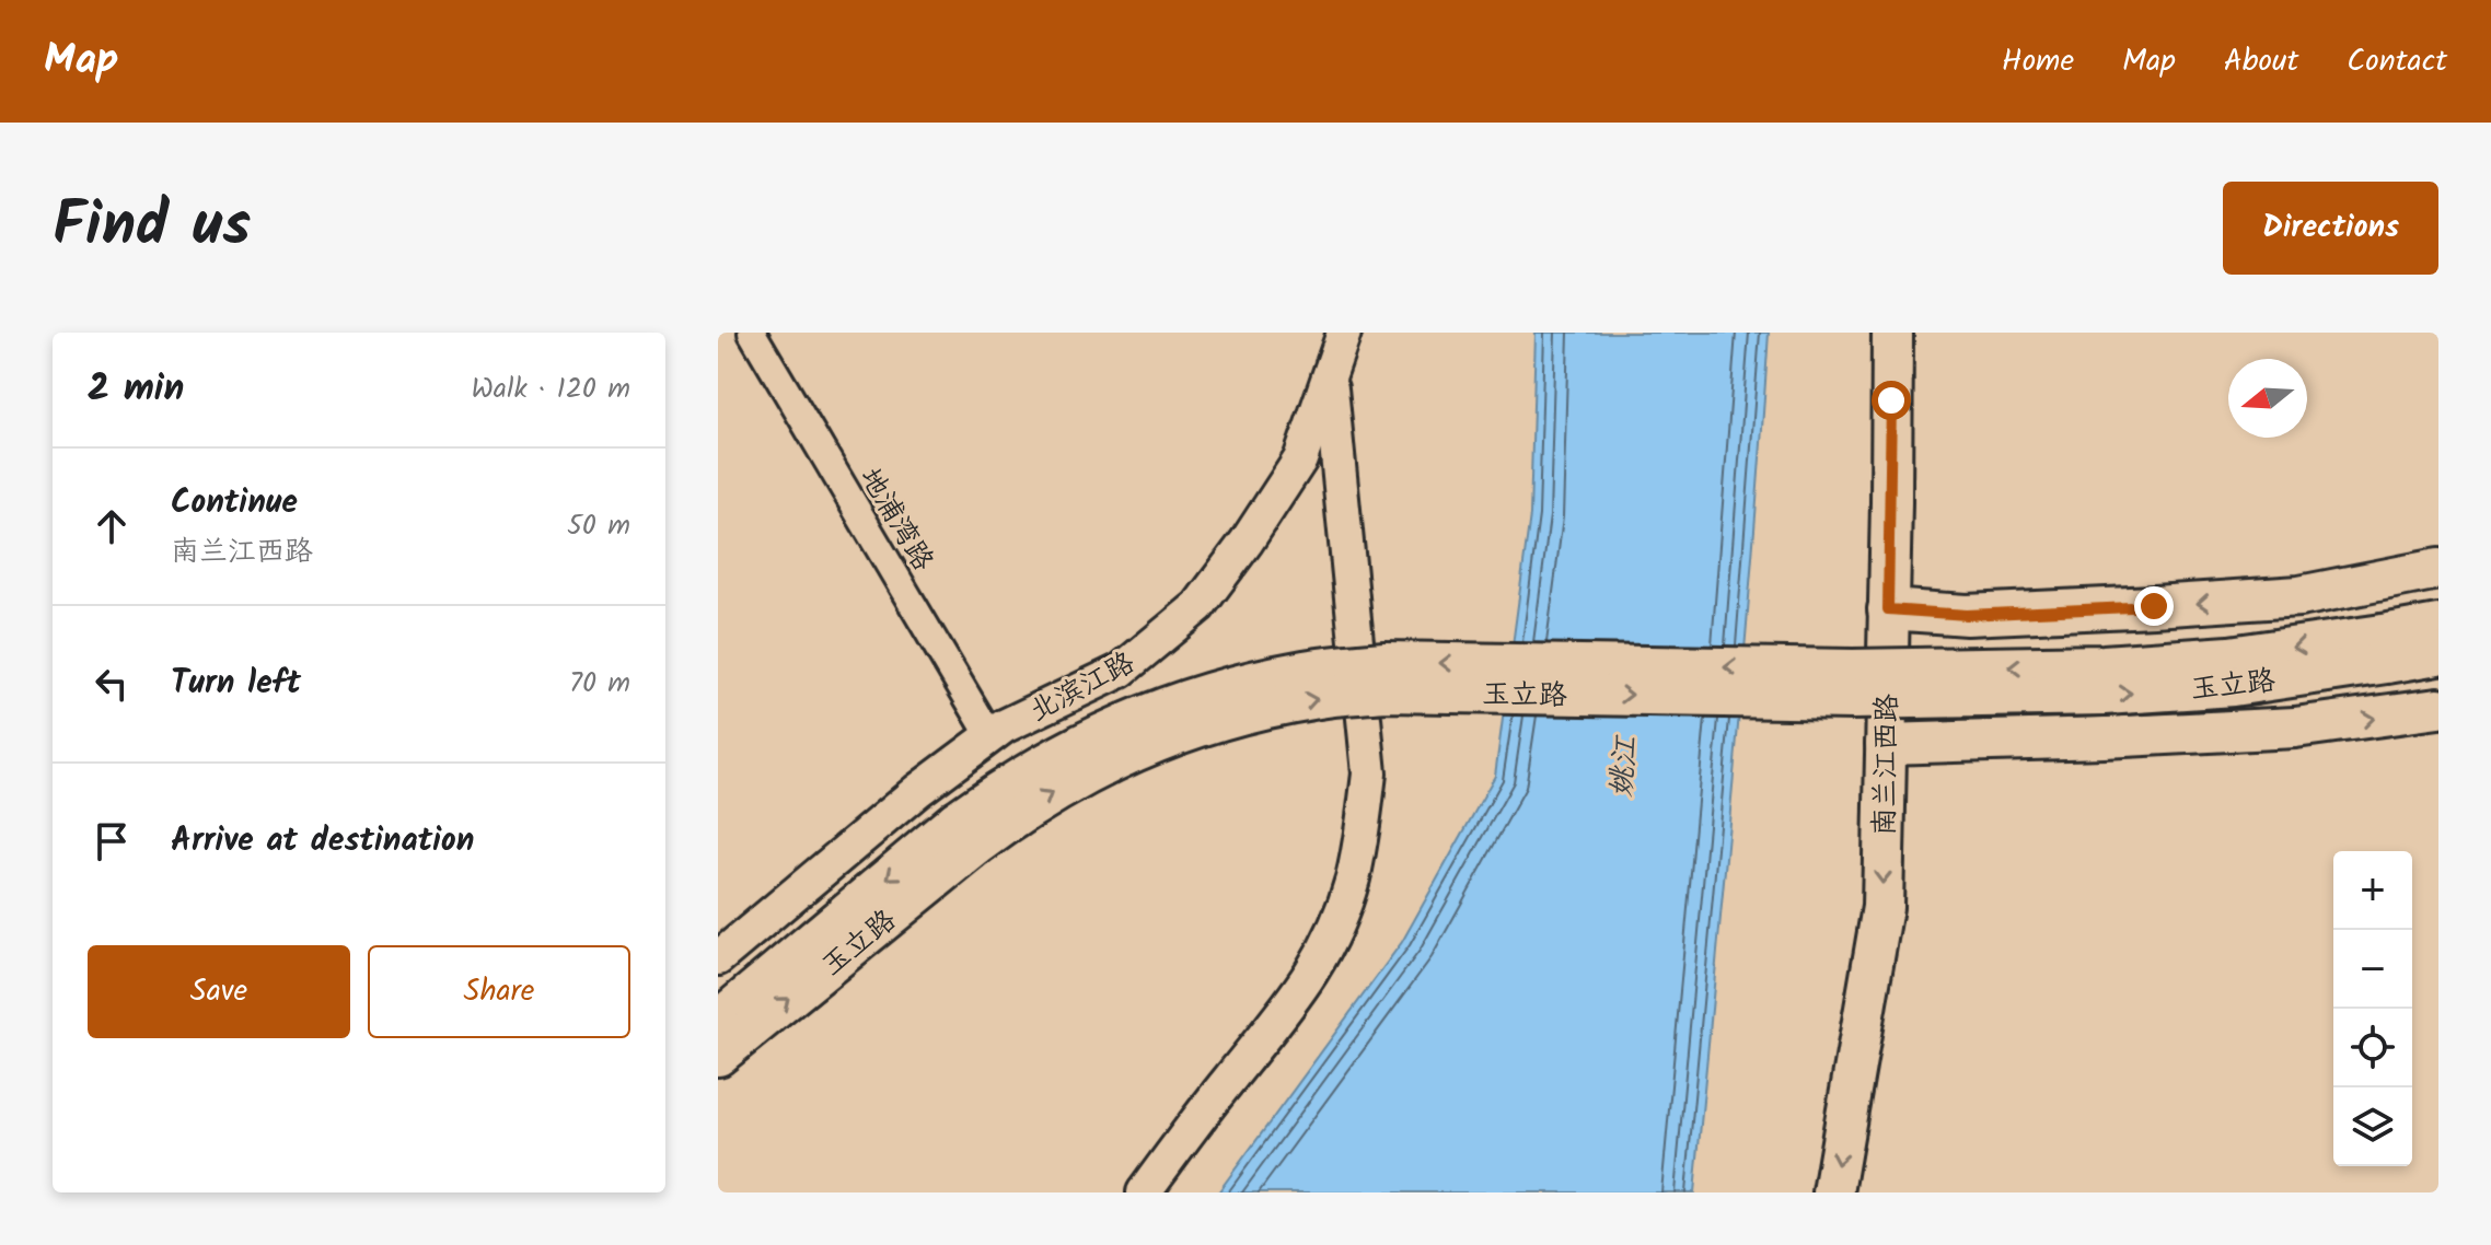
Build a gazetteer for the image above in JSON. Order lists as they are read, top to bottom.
{
  "streets": {
    "main road": ["玉立路", "南兰江西路"],
    "street": ["地浦湾路", "北滨江路"]
  },
  "crossings": [
    ["地浦湾路", "北滨江路"]
  ],
  "water": ["姚江"],
  "north": "left",
  "page": {
    "header": "Map",
    "nav": [
      "Home",
      "Map",
      "About",
      "Contact"
    ],
    "title": "Find us",
    "buttons": [
      "Directions",
      ["Save", "Share"]
    ],
    "heading": ["2 min", "Walk · 120 m"],
    "list": [
      ["Continue", "南兰江西路", "50 m"],
      ["Turn left", "70 m"],
      "Arrive at destination"
    ],
    "map_buttons": ["+", "−"]
  }
}
